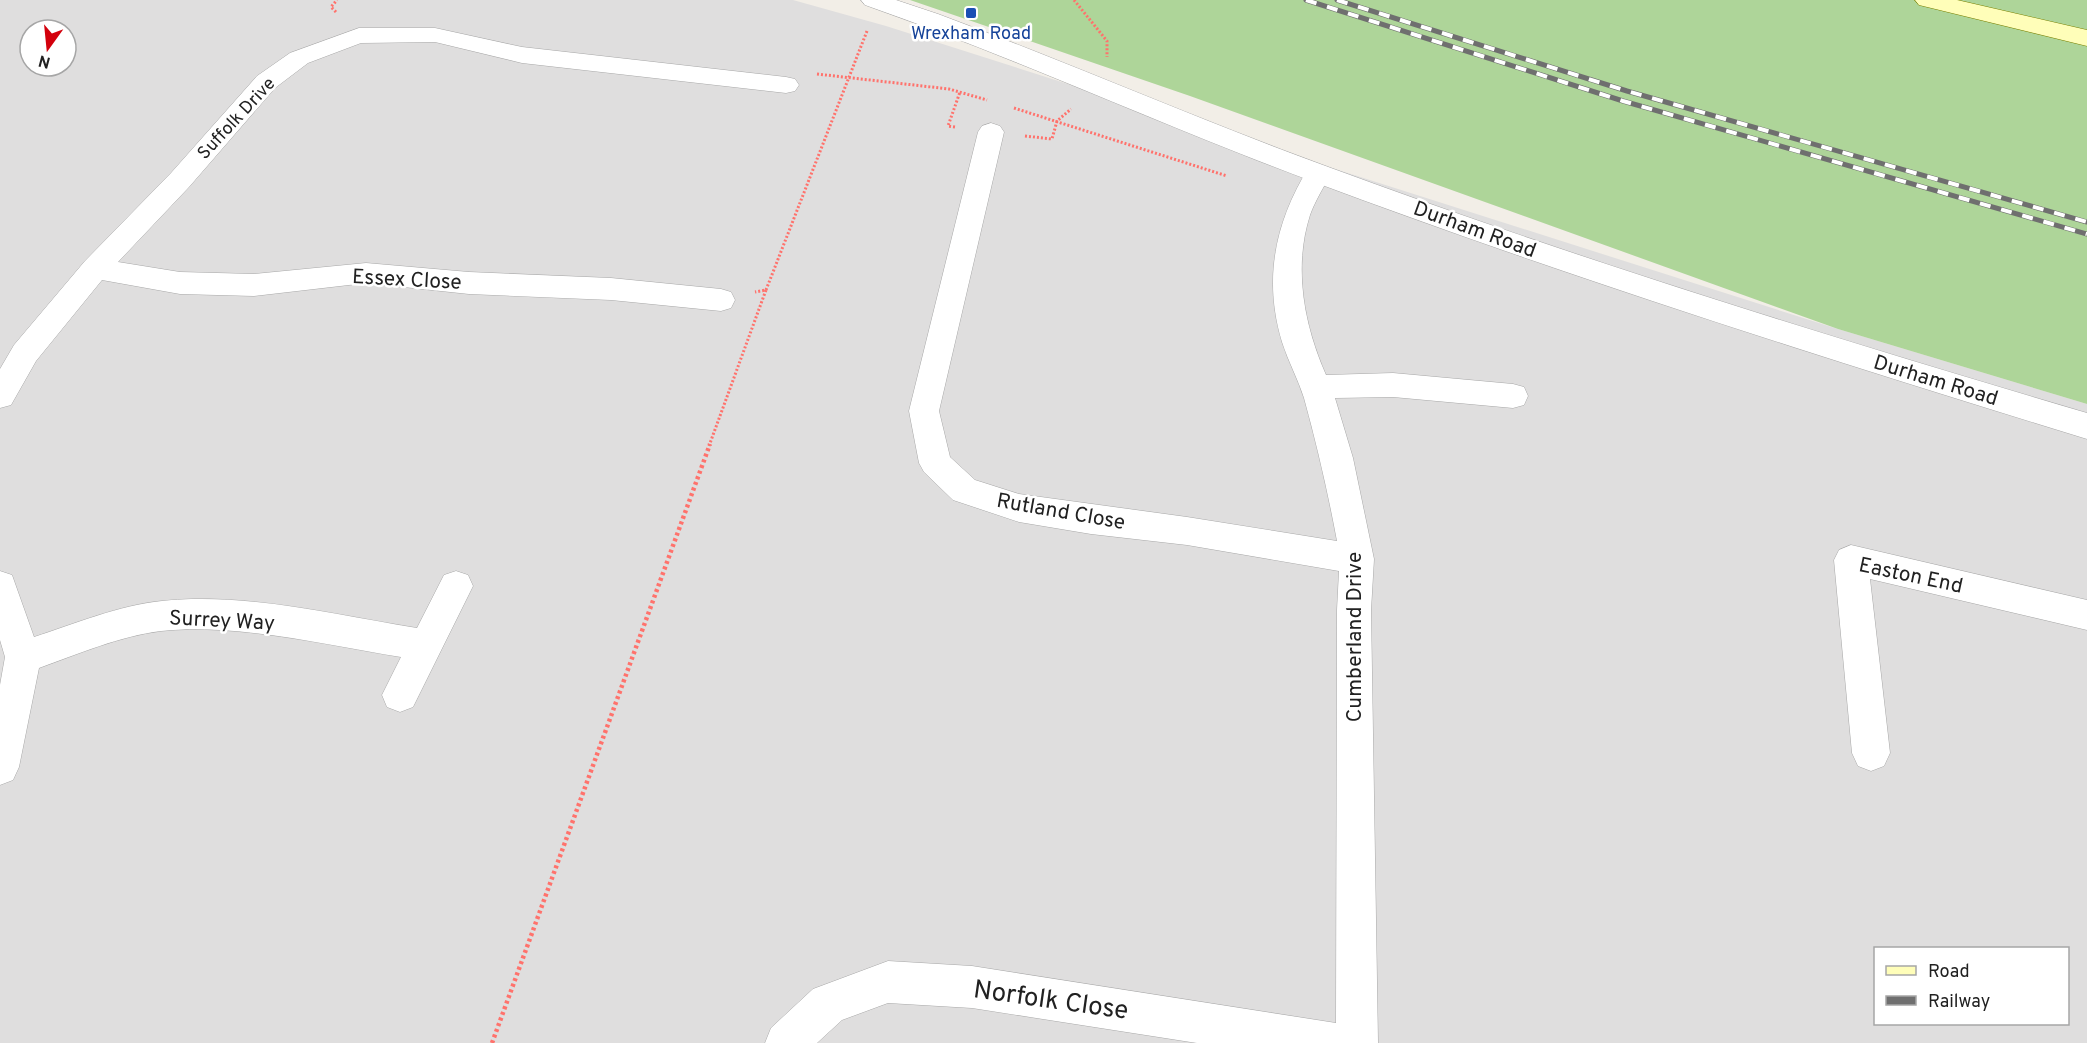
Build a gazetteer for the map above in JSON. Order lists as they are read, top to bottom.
{
  "streets": {
    "street": [
      "Suffolk Drive",
      "Durham Road",
      "Essex Close",
      "Rutland Close",
      "Easton End",
      "Surrey Way",
      "Cumberland Drive",
      "Norfolk Close"
    ]
  },
  "crossings": [
    ["Suffolk Drive", "Essex Close"],
    ["Durham Road", "Cumberland Drive"],
    ["Rutland Close", "Cumberland Drive"]
  ],
  "places": {
    "transit": ["Wrexham Road"]
  },
  "legend": ["Road", "Railway"],
  "north": "bottom"
}
